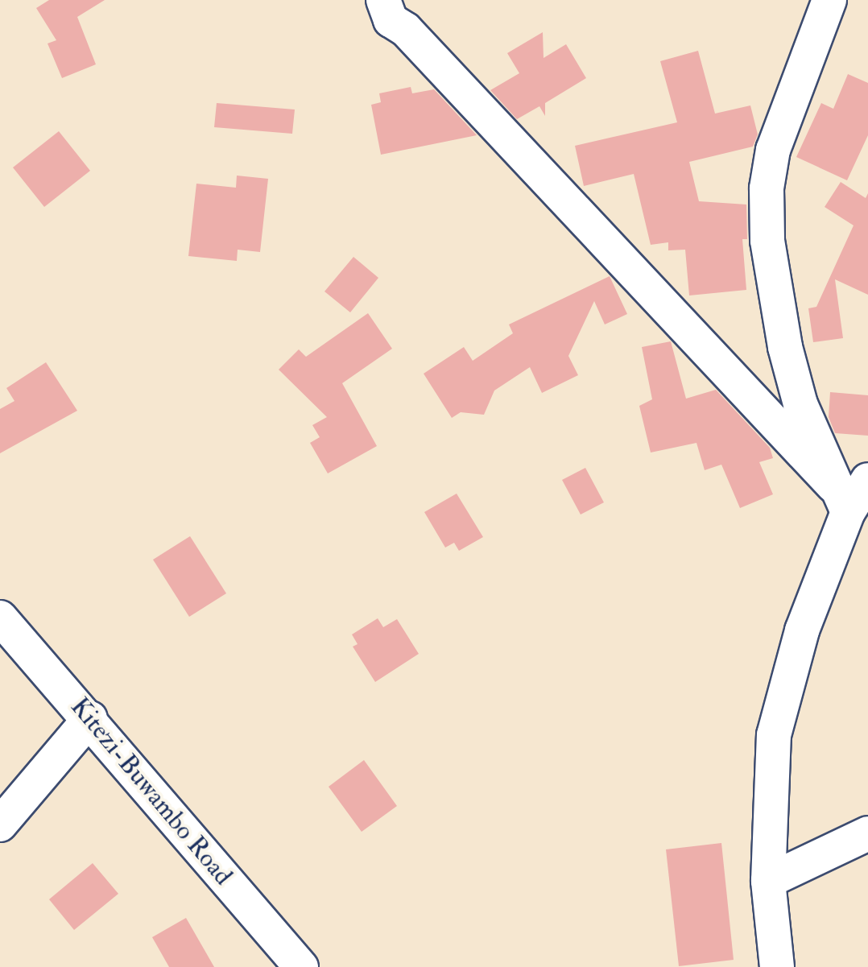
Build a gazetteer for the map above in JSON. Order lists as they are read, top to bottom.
{
  "streets": {
    "street": ["Kitezi-Buwambo Road"]
  }
}
